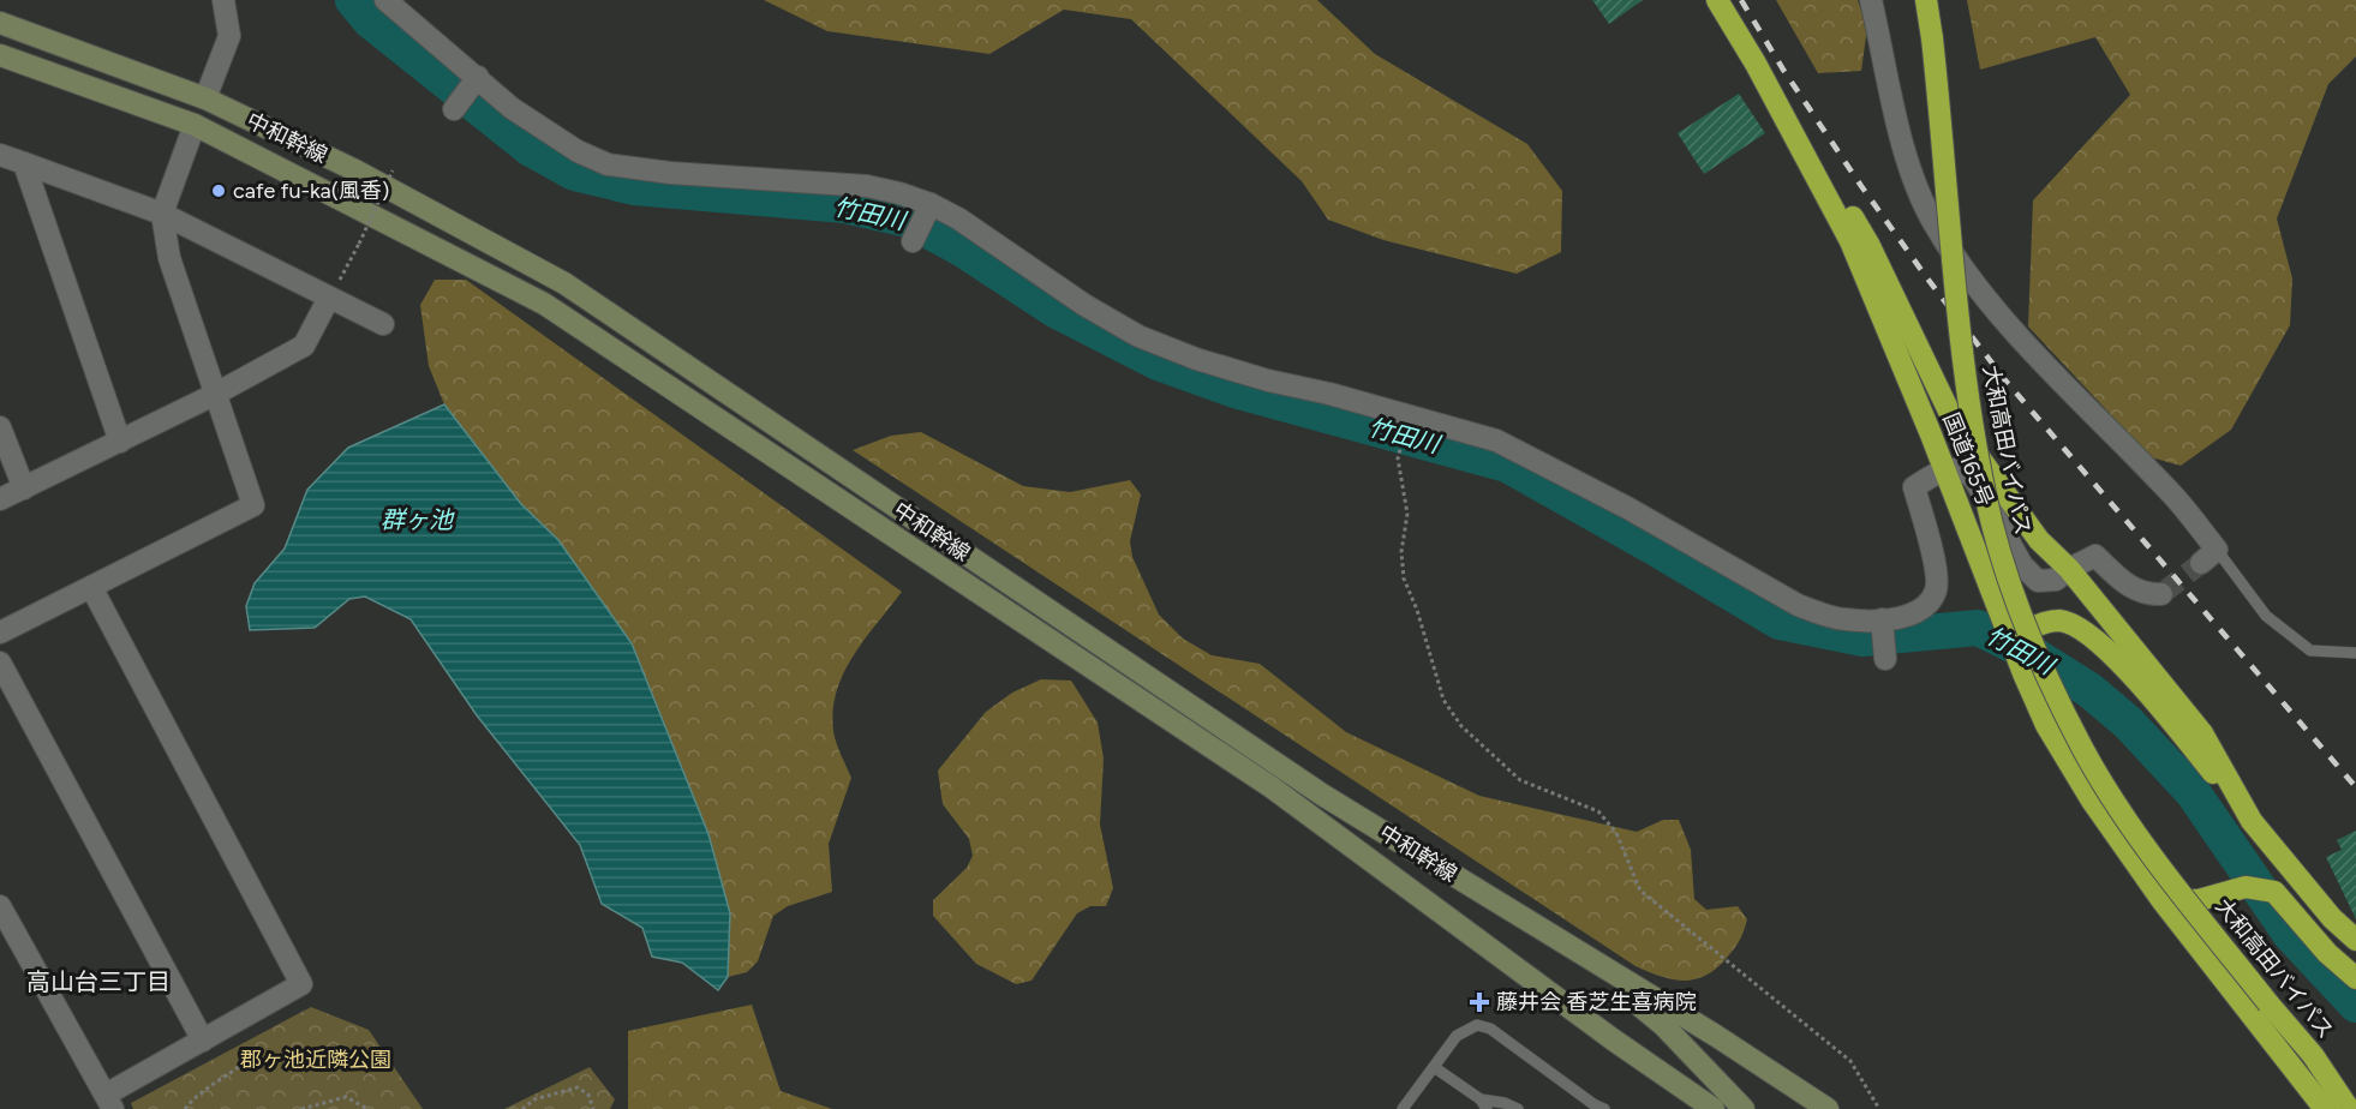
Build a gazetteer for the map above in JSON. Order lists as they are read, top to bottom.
{
  "streets": {
    "highway": ["大和高田バイパス", "国道165号"],
    "main road": ["中和幹線"]
  },
  "districts": ["高山台三丁目"],
  "water": ["竹田川", "群ヶ池"],
  "parks": ["郡ヶ池近隣公園"],
  "places": {
    "other": ["cafe fu-ka(風香)"],
    "health": ["藤井会 香芝生喜病院"]
  }
}
